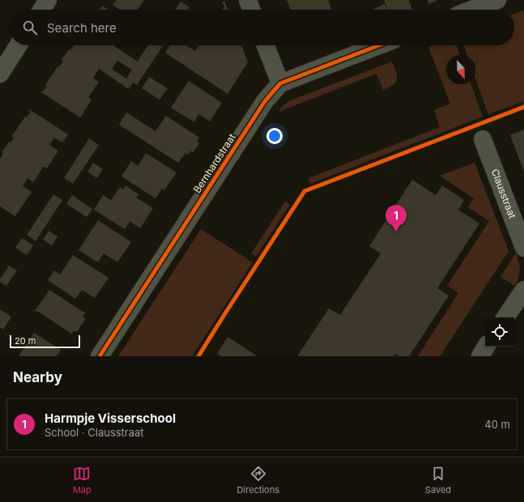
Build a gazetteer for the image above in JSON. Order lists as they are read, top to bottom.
{
  "streets": {
    "street": ["Bernhardstraat", "Clausstraat"]
  },
  "scale_bar": "20 m",
  "north": "bottom",
  "page": {
    "search": "Search here",
    "pins": "1",
    "scale": "20 m",
    "heading": "Nearby",
    "list": [
      {
        "mark": "1",
        "name": "Harmpje Visserschool",
        "note": "School · Clausstraat",
        "value": "40 m"
      }
    ],
    "nav": ["Map", "Directions", "Saved"]
  }
}
